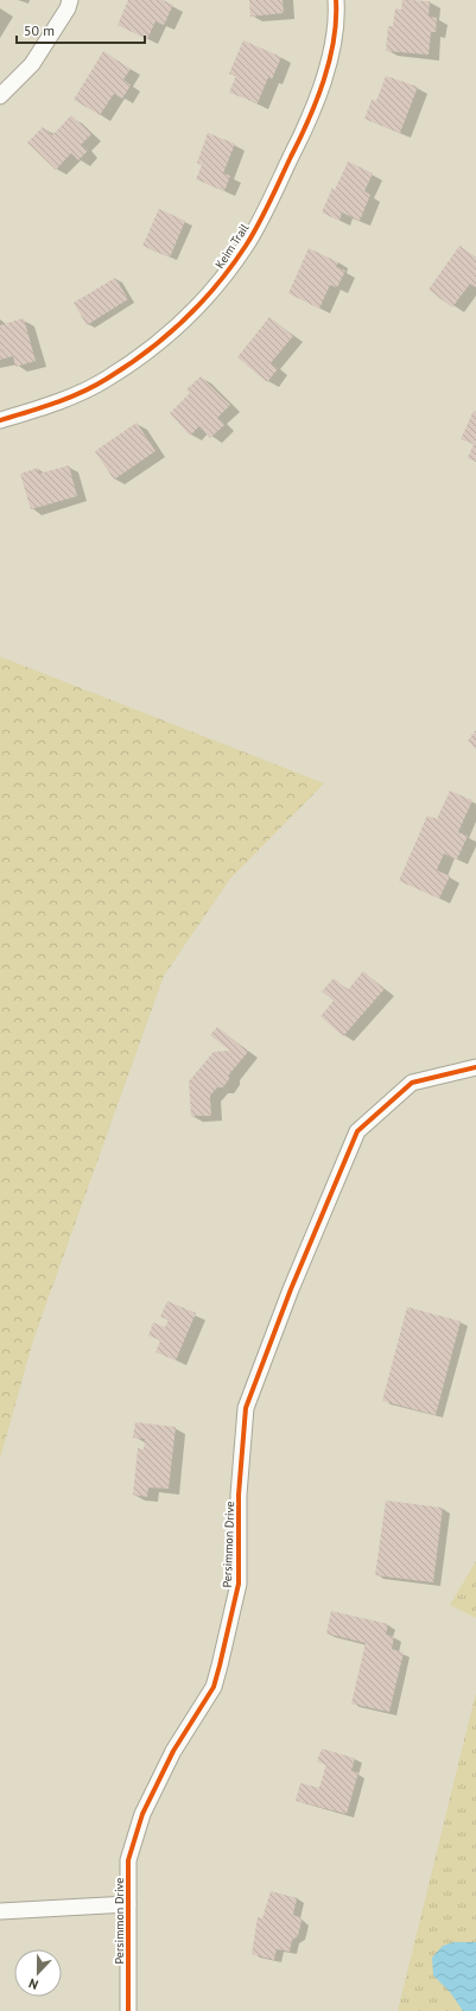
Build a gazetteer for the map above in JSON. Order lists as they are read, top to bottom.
{
  "streets": {
    "street": ["Keim Trail", "Persimmon Drive"]
  },
  "scale_bar": "50 m",
  "north": "bottom"
}
